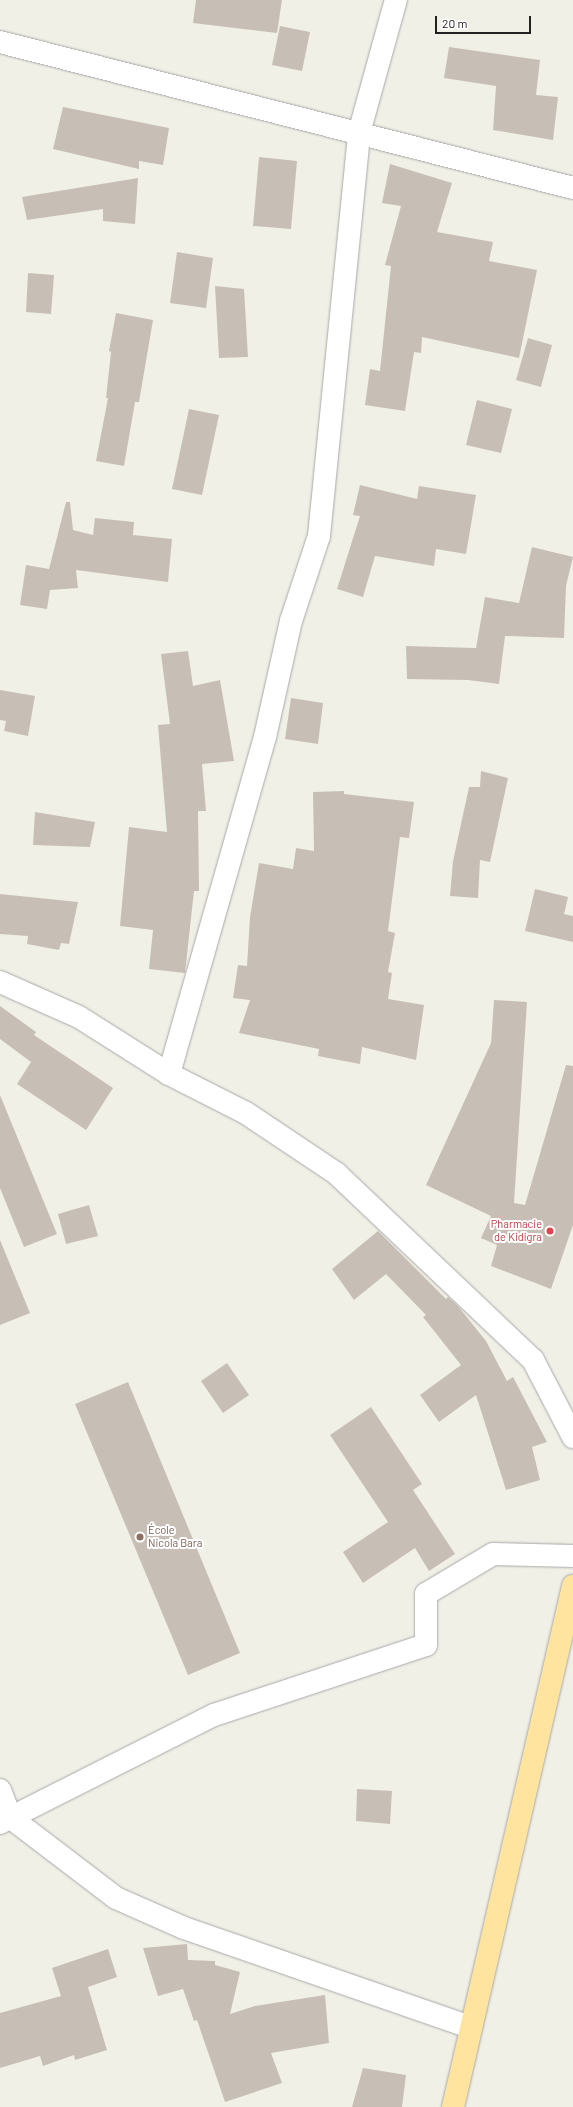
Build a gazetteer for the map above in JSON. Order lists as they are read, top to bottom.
{
  "places": ["Pharmacie de Kidigra", "École Nicola Bara"],
  "scale_bar": "20 m"
}
